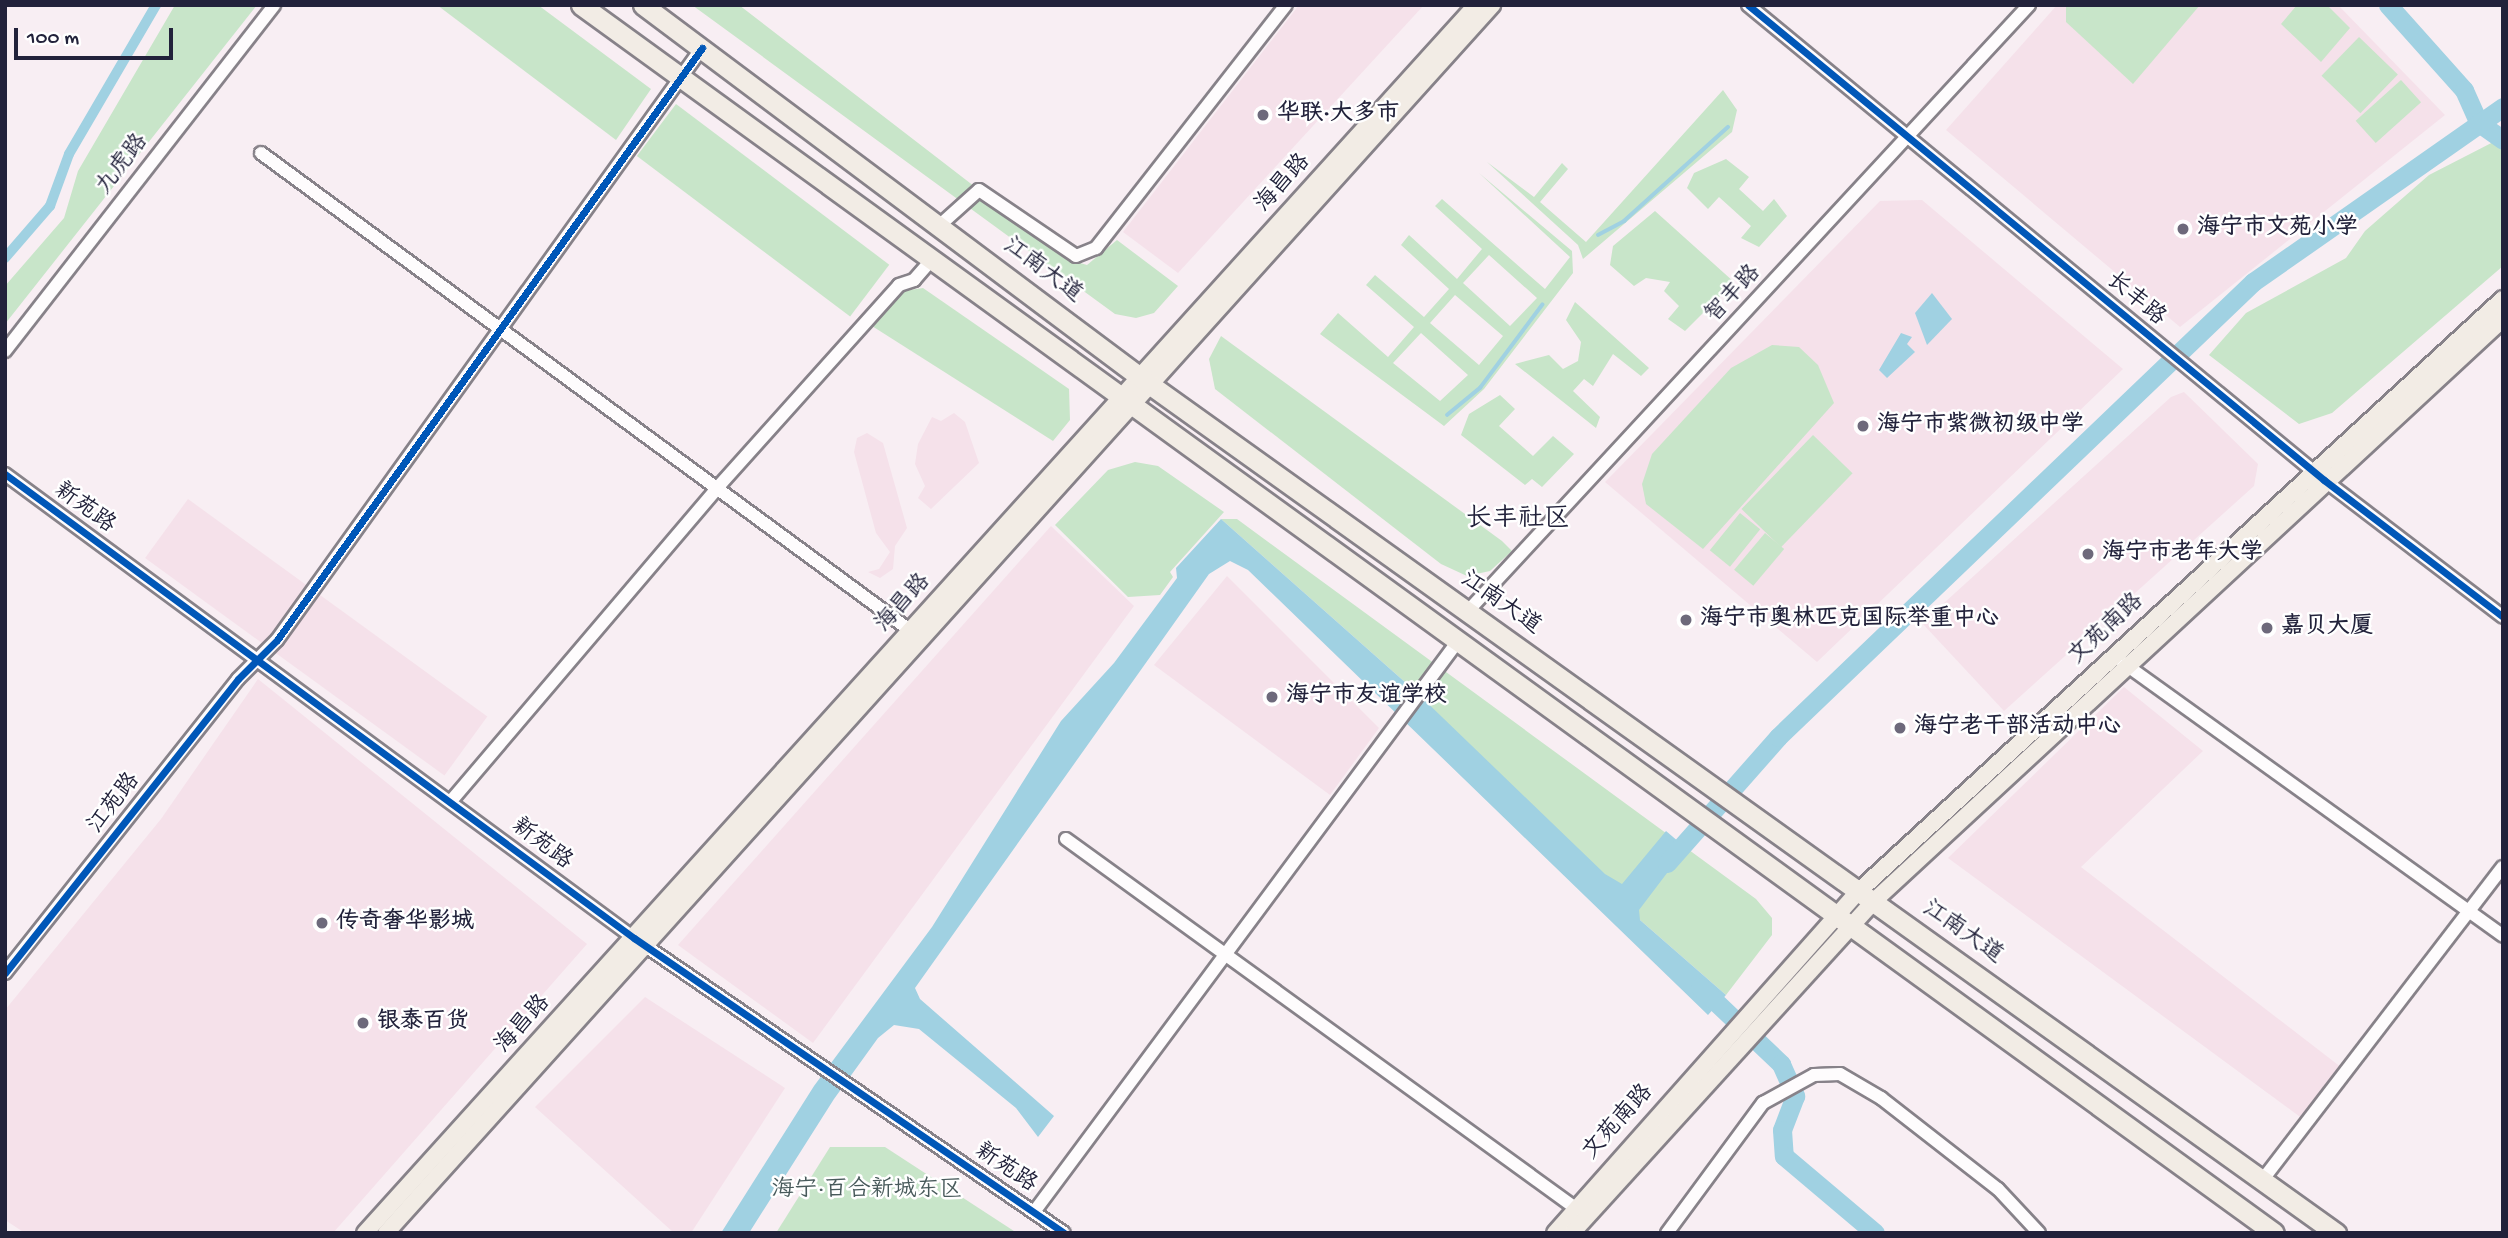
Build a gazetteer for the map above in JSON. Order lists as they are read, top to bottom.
{
  "streets": {
    "highway": ["江南大道"],
    "main road": ["海昌路", "文苑南路"],
    "street": [
      "九虎路",
      "智丰路",
      "长丰路",
      "新苑路",
      "江苑路"
    ]
  },
  "crossings": [
    ["海昌路", "江南大道"],
    ["海昌路", "新苑路"],
    ["江南大道", "智丰路"],
    ["江南大道", "文苑南路"],
    ["江南大道", "江苑路"],
    ["智丰路", "长丰路"],
    ["长丰路", "文苑南路"],
    ["新苑路", "江苑路"]
  ],
  "districts": ["长丰社区"],
  "parks": ["海宁·百合新城东区"],
  "places": [
    "华联·大多市",
    "海宁市文苑小学",
    "海宁市紫微初级中学",
    "海宁市老年大学",
    "海宁市奥林匹克国际举重中心",
    "嘉贝大厦",
    "海宁市友谊学校",
    "海宁老干部活动中心",
    "传奇奢华影城",
    "银泰百货"
  ],
  "scale_bar": "100 m"
}
